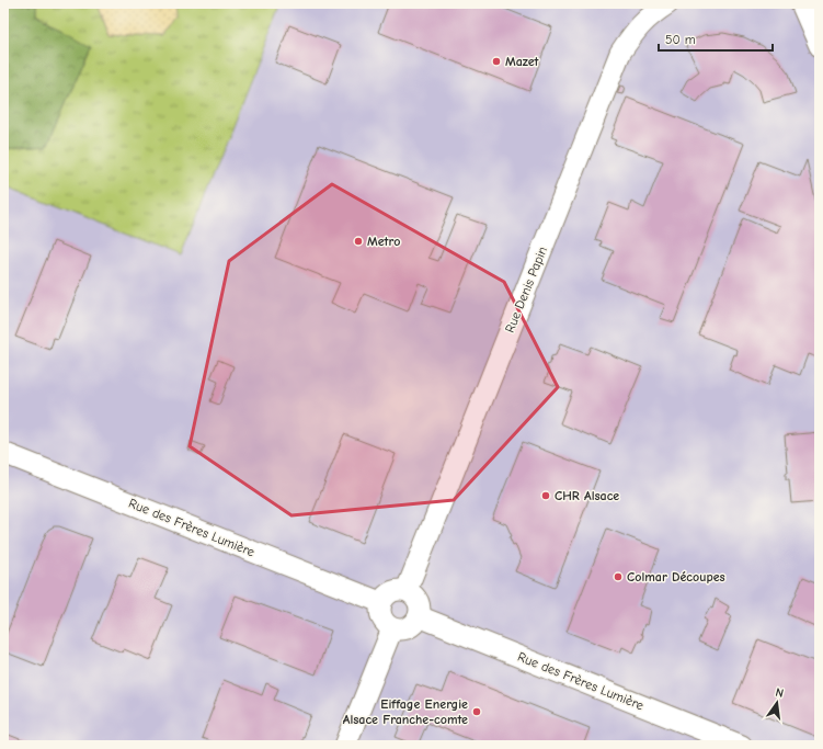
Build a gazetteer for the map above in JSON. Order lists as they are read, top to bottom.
{
  "streets": {
    "street": ["Rue Denis Papin", "Rue des Frères Lumière"]
  },
  "crossings": [
    ["Rue Denis Papin", "Rue des Frères Lumière"]
  ],
  "places": [
    "Mazet",
    "Metro",
    "CHR Alsace",
    "Colmar Découpes",
    "Eiffage Energie Alsace Franche-comte"
  ],
  "scale_bar": "50 m",
  "north": "top"
}
